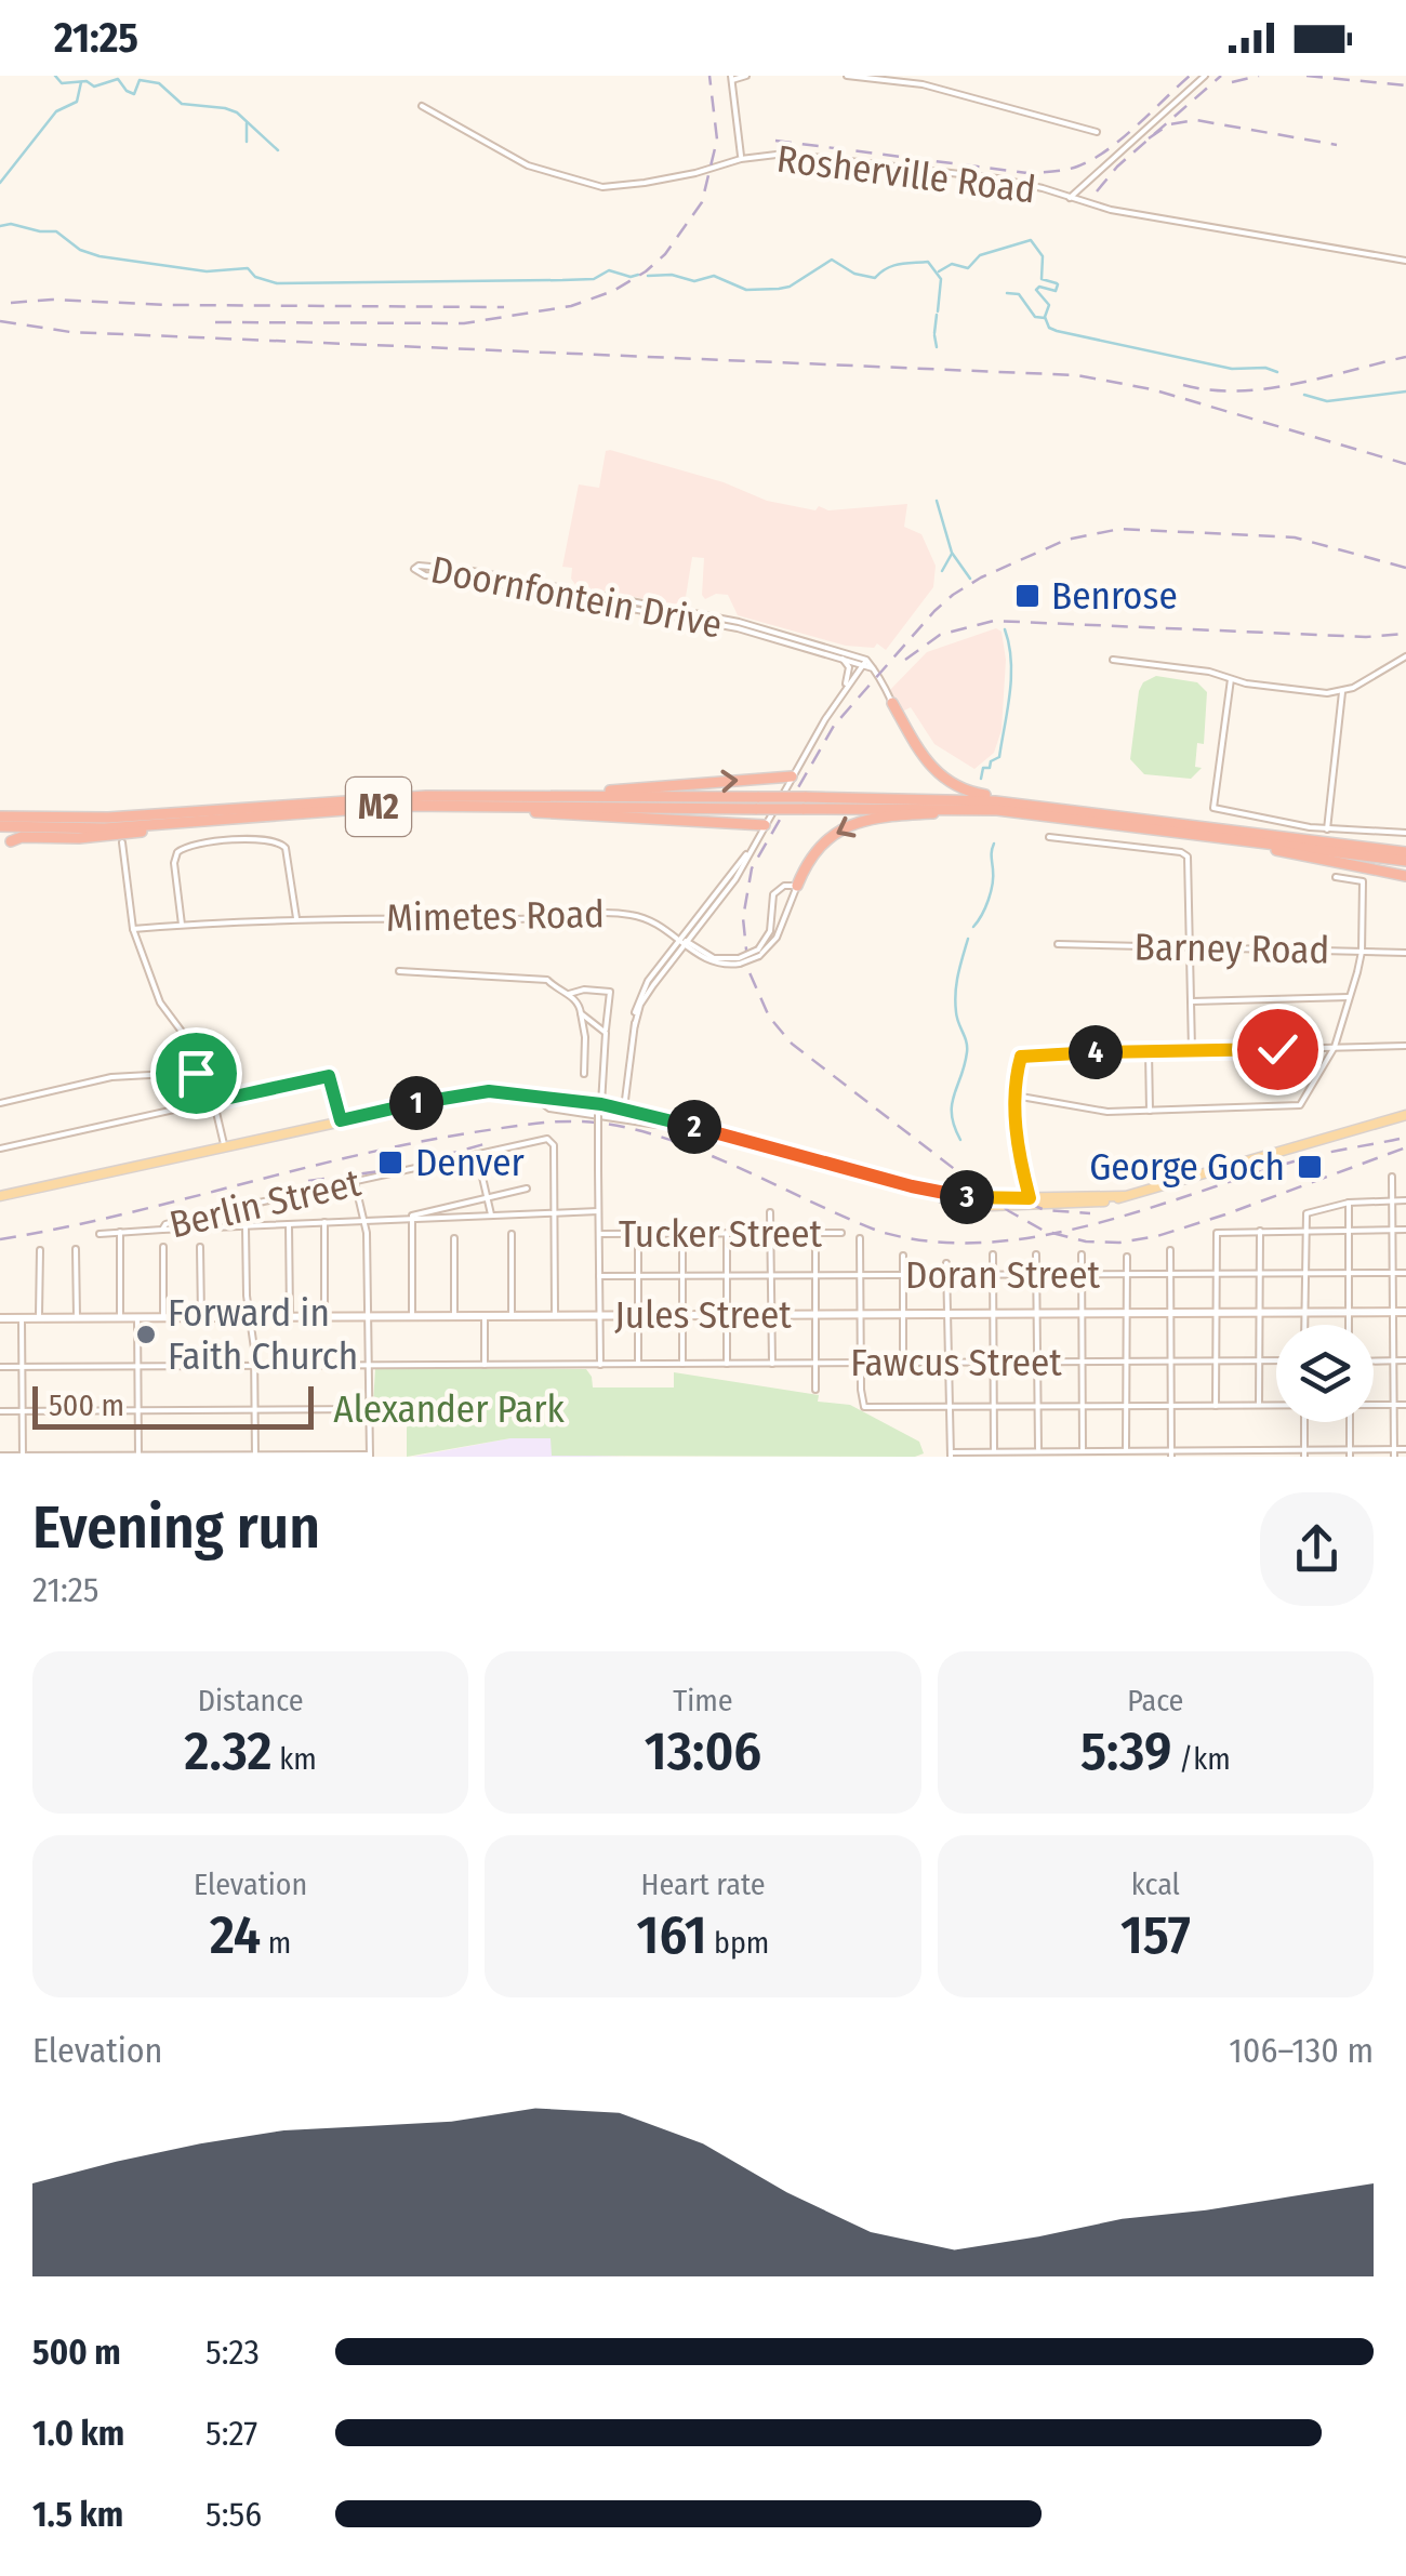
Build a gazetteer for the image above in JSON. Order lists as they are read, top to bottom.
{
  "streets": {
    "highway": ["M2"],
    "main road": ["Jules Street"],
    "street": [
      "Rosherville Road",
      "Doornfontein Drive",
      "Mimetes Road",
      "Barney Road",
      "Berlin Street",
      "Tucker Street",
      "Doran Street",
      "Fawcus Street"
    ]
  },
  "parks": ["Alexander Park"],
  "places": {
    "transit": ["Benrose", "Denver", "George Goch"],
    "other": ["Forward in Faith Church"]
  },
  "scale_bar": "500 m",
  "page": {
    "status": "21:25",
    "pins": [
      "4",
      "1",
      "2",
      "3"
    ],
    "scale": "500 m",
    "heading": ["Evening run", "21:25"],
    "stats": [
      ["Distance", "2.32 km"],
      ["Time", "13:06"],
      ["Pace", "5:39 /km"],
      ["Elevation", "24 m"],
      ["Heart rate", "161 bpm"],
      ["kcal", "157"]
    ],
    "chart": ["Elevation", "106–130 m"],
    "list": [
      {
        "name": "500 m",
        "note": "5:23"
      },
      {
        "name": "1.0 km",
        "note": "5:27"
      },
      {
        "name": "1.5 km",
        "note": "5:56"
      }
    ]
  }
}
